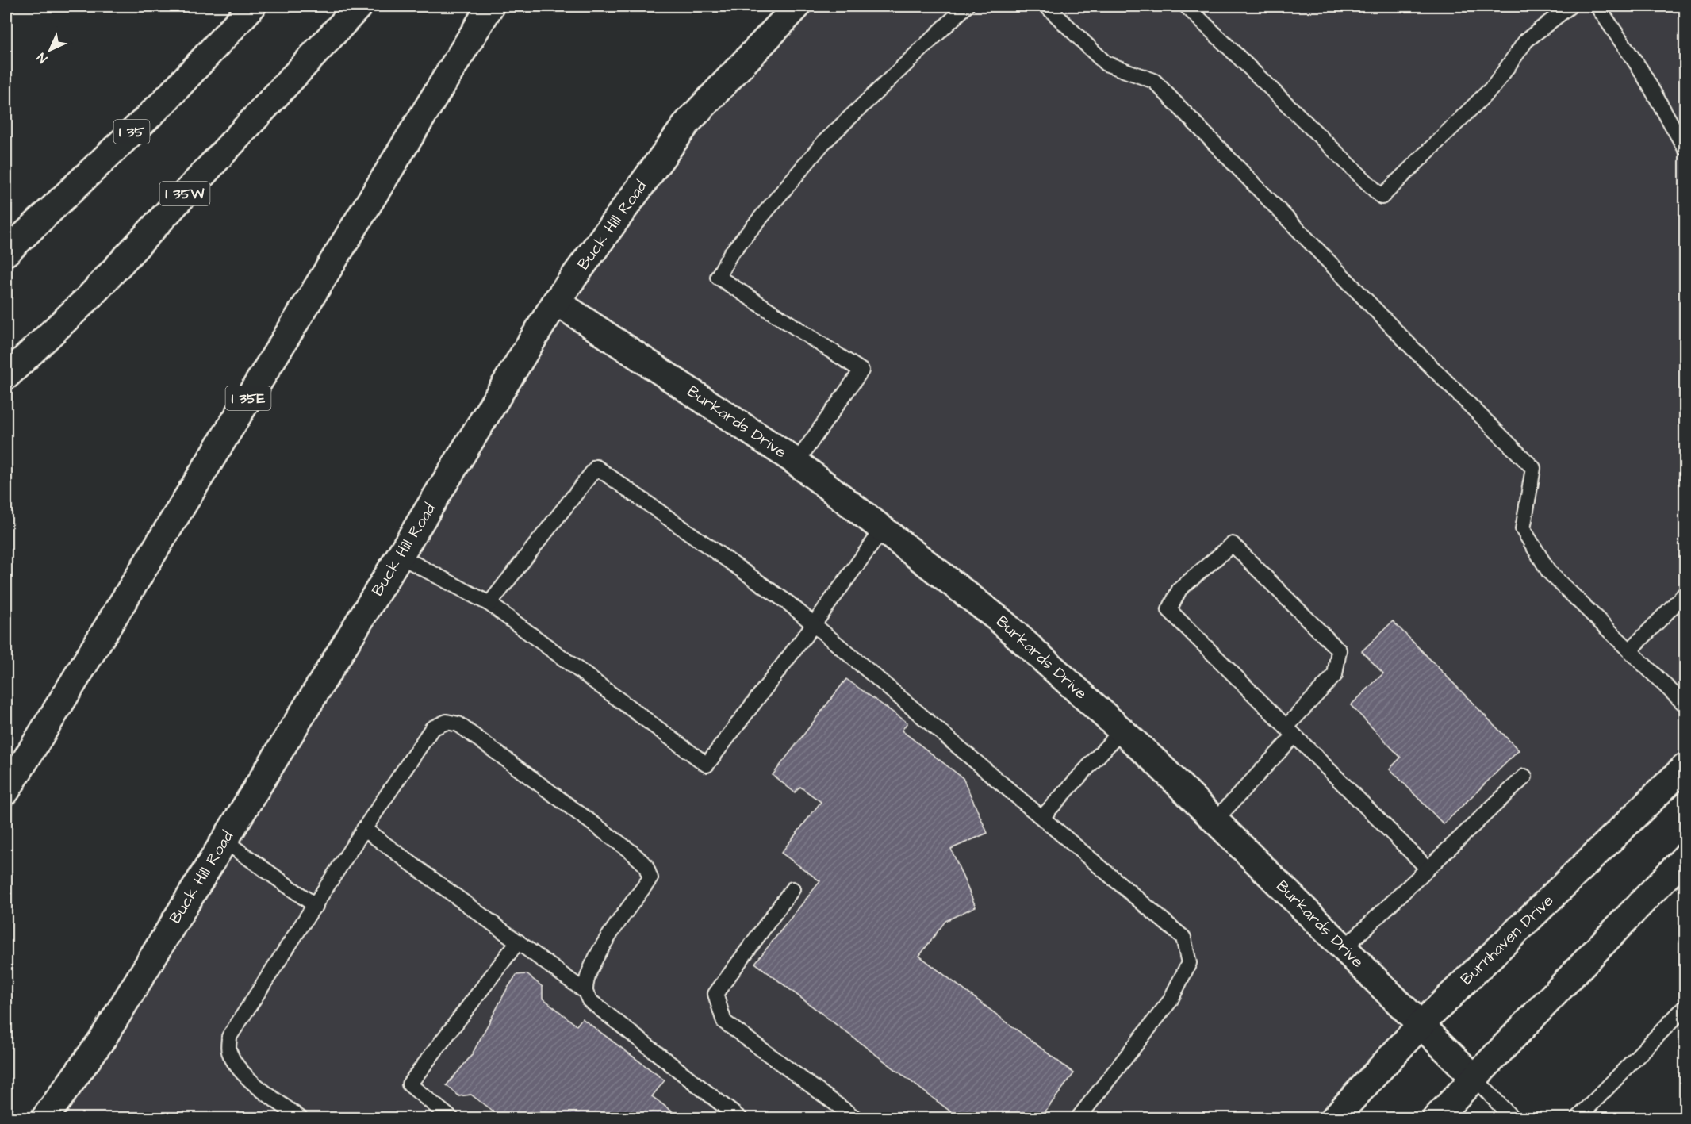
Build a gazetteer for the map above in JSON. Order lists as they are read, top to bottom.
{
  "streets": {
    "main road": [
      "I 35",
      "I 35W",
      "Buck Hill Road",
      "I 35E",
      "Burkards Drive",
      "Burnhaven Drive"
    ]
  },
  "crossings": [
    ["Buck Hill Road", "Burkards Drive"],
    ["Burkards Drive", "Burnhaven Drive"]
  ],
  "north": "bottom left"
}
